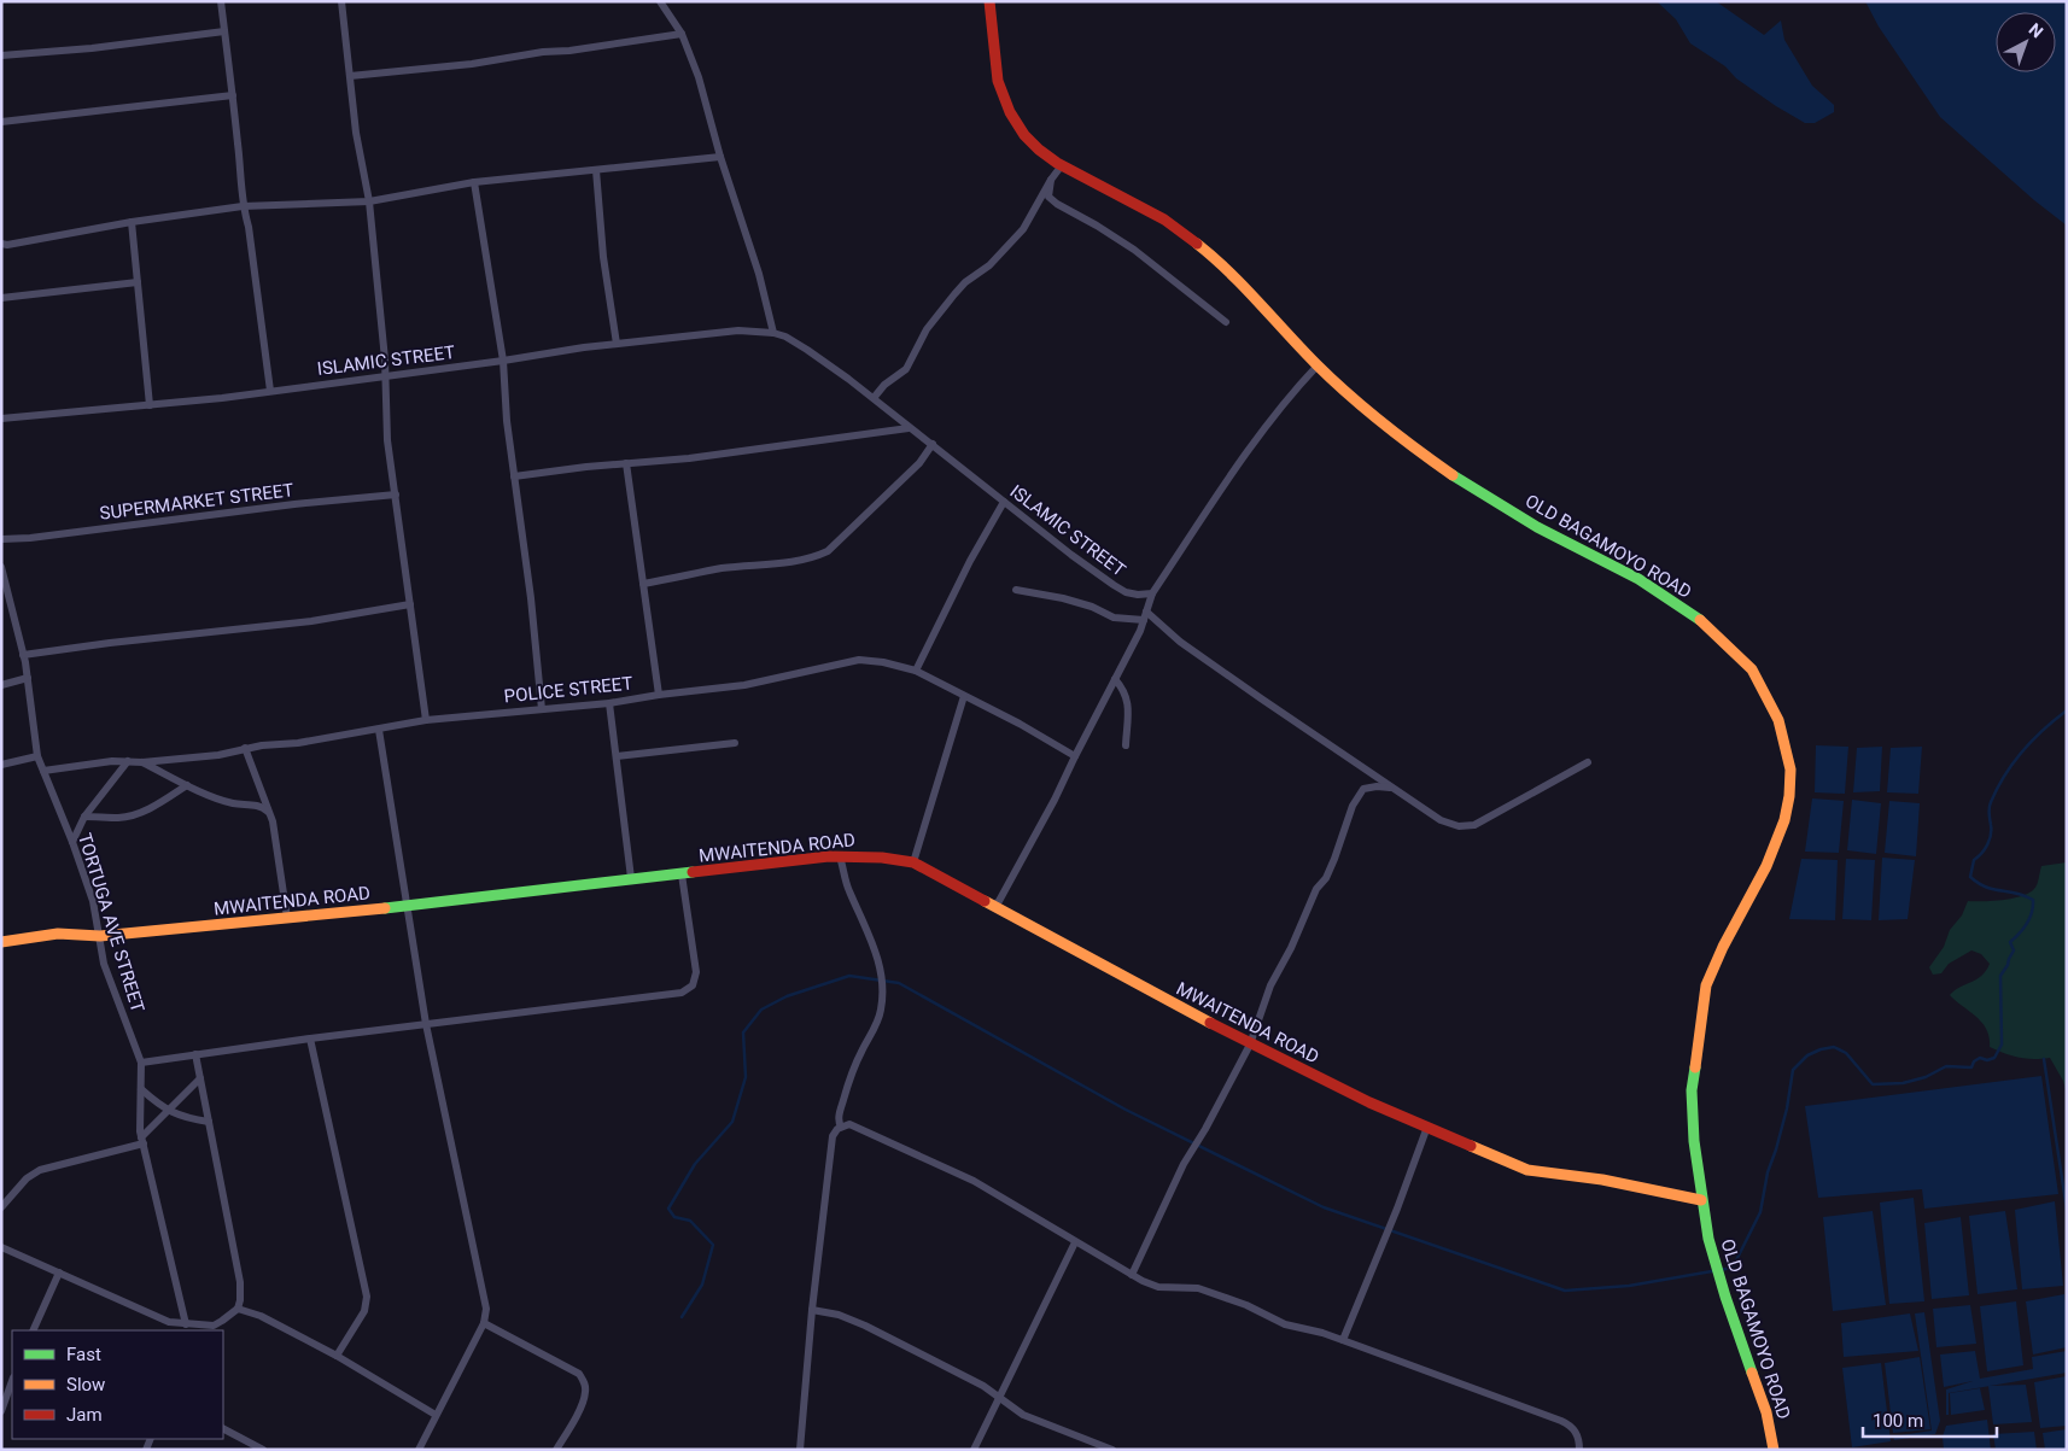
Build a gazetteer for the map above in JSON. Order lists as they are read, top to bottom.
{
  "streets": {
    "street": [
      "ISLAMIC STREET",
      "SUPERMARKET STREET",
      "OLD BAGAMOYO ROAD",
      "POLICE STREET",
      "MWAITENDA ROAD",
      "TORTUGA AVE STREET"
    ]
  },
  "crossings": [
    ["OLD BAGAMOYO ROAD", "MWAITENDA ROAD"],
    ["POLICE STREET", "TORTUGA AVE STREET"],
    ["MWAITENDA ROAD", "TORTUGA AVE STREET"]
  ],
  "legend": ["Fast", "Slow", "Jam"],
  "scale_bar": "100 m",
  "north": "top right"
}
